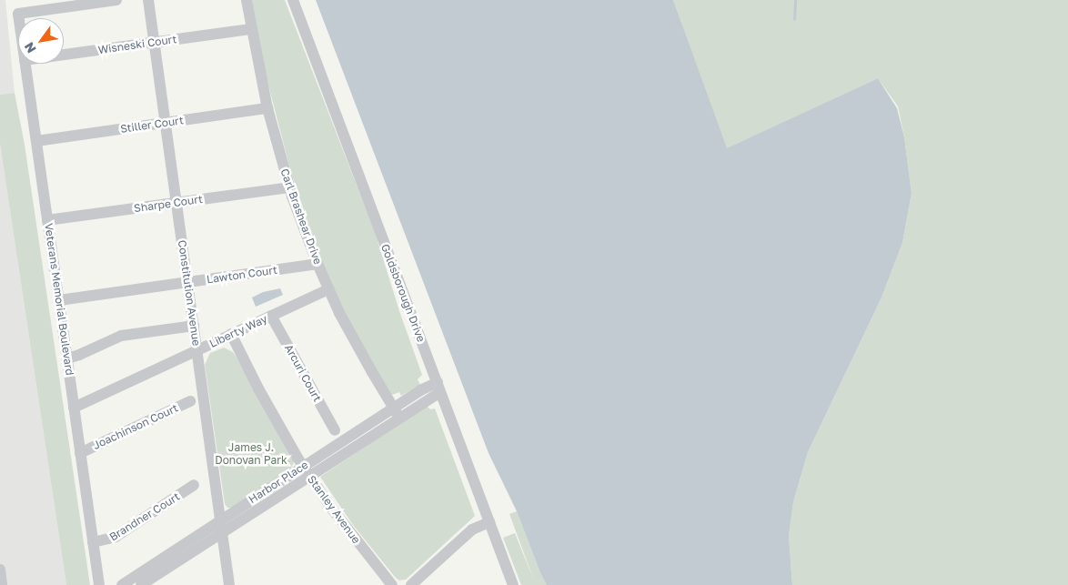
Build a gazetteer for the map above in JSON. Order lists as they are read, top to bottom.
{
  "streets": {
    "street": [
      "Wisneski Court",
      "Stiller Court",
      "Sharpe Court",
      "Carl Brashear Drive",
      "Lawton Court",
      "Constitution Avenue",
      "Goldsborough Drive",
      "Veterans Memorial Boulevard",
      "Liberty Way",
      "Arcuri Court",
      "Joachinson Court",
      "Harbor Place",
      "Stanley Avenue",
      "Brandner Court"
    ]
  },
  "crossings": [
    ["Wisneski Court", "Carl Brashear Drive"],
    ["Wisneski Court", "Constitution Avenue"],
    ["Stiller Court", "Carl Brashear Drive"],
    ["Stiller Court", "Constitution Avenue"],
    ["Stiller Court", "Veterans Memorial Boulevard"],
    ["Sharpe Court", "Carl Brashear Drive"],
    ["Sharpe Court", "Constitution Avenue"],
    ["Sharpe Court", "Veterans Memorial Boulevard"],
    ["Carl Brashear Drive", "Lawton Court"],
    ["Carl Brashear Drive", "Liberty Way"],
    ["Carl Brashear Drive", "Harbor Place"],
    ["Lawton Court", "Constitution Avenue"],
    ["Lawton Court", "Veterans Memorial Boulevard"],
    ["Constitution Avenue", "Liberty Way"],
    ["Constitution Avenue", "Harbor Place"],
    ["Goldsborough Drive", "Harbor Place"],
    ["Veterans Memorial Boulevard", "Liberty Way"],
    ["Veterans Memorial Boulevard", "Joachinson Court"],
    ["Veterans Memorial Boulevard", "Brandner Court"],
    ["Liberty Way", "Arcuri Court"],
    ["Liberty Way", "Stanley Avenue"],
    ["Harbor Place", "Stanley Avenue"]
  ],
  "parks": ["James J. Donovan Park"],
  "north": "bottom left"
}
